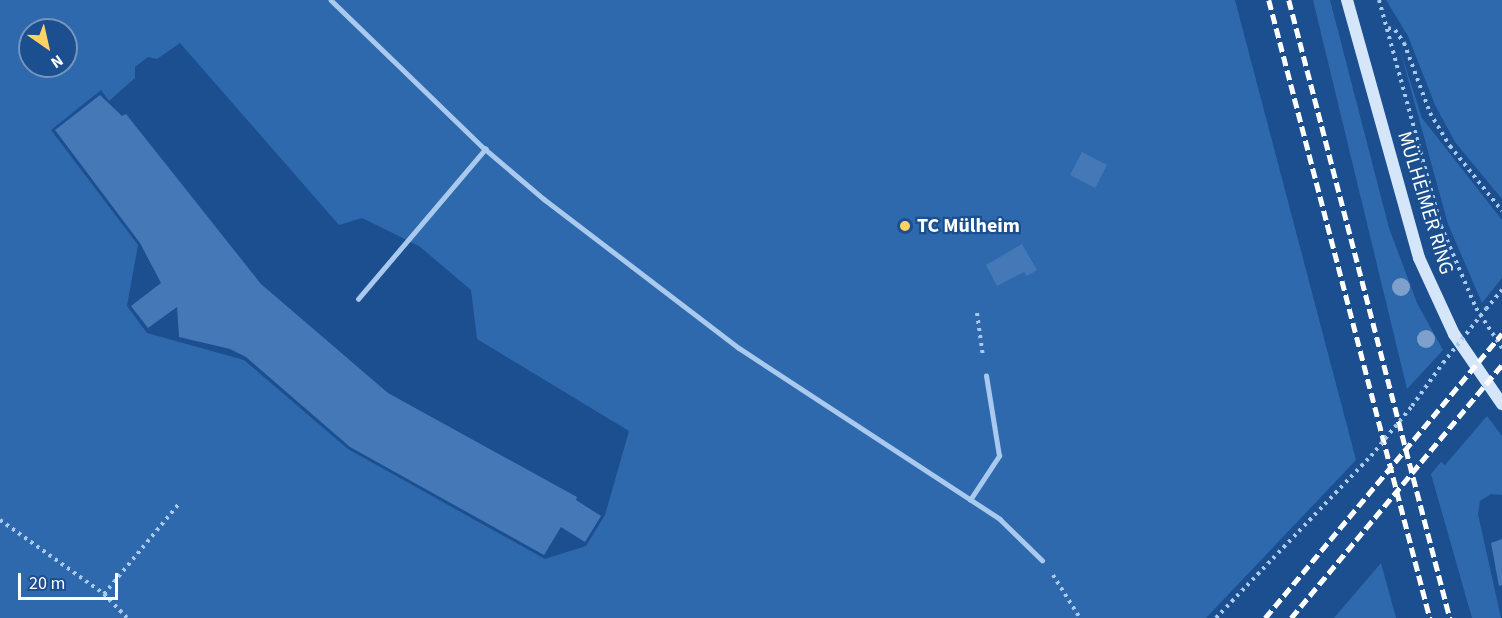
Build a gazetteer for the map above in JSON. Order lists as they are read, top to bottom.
{
  "streets": {
    "street": ["MÜLHEIMER RING"]
  },
  "places": ["TC Mülheim"],
  "scale_bar": "20 m",
  "north": "bottom right"
}
